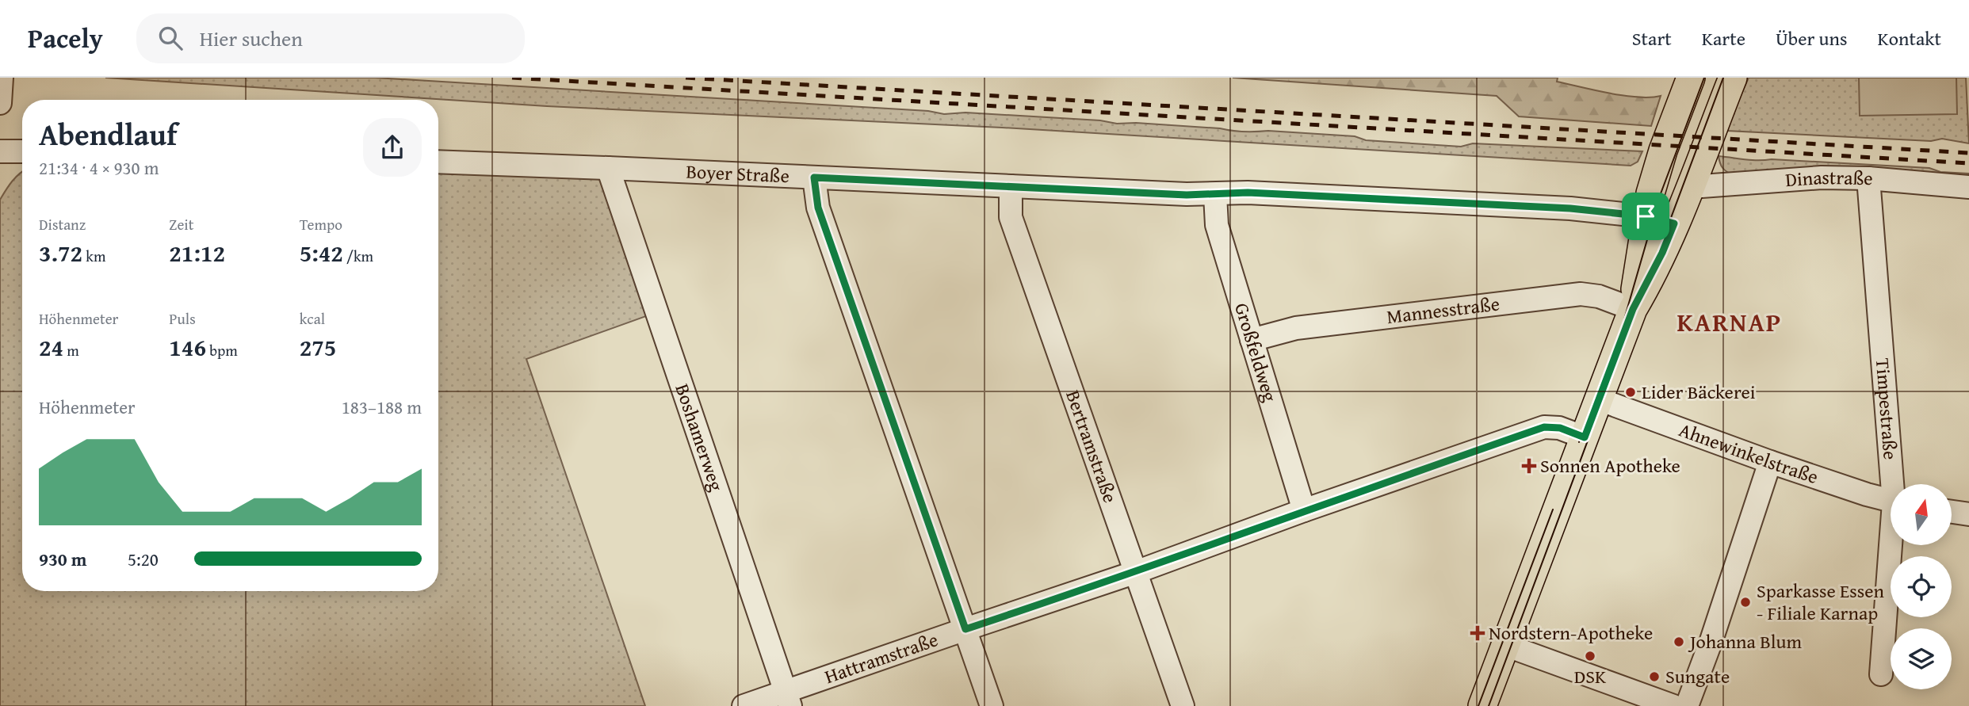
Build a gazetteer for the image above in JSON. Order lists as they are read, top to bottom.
{
  "streets": {
    "street": [
      "Boyer Straße",
      "Dinastraße",
      "Mannesstraße",
      "Großfeldweg",
      "Timpestraße",
      "Boshamerweg",
      "Bertramstraße",
      "Ahnewinkelstraße",
      "Hattramstraße"
    ]
  },
  "crossings": [
    ["Boyer Straße", "Großfeldweg"],
    ["Boyer Straße", "Boshamerweg"],
    ["Boyer Straße", "Bertramstraße"],
    ["Dinastraße", "Timpestraße"],
    ["Mannesstraße", "Großfeldweg"],
    ["Großfeldweg", "Hattramstraße"],
    ["Boshamerweg", "Hattramstraße"],
    ["Bertramstraße", "Hattramstraße"]
  ],
  "districts": ["KARNAP"],
  "places": {
    "other": [
      "Lider Bäckerei",
      "Sparkasse Essen - Filiale Karnap",
      "Johanna Blum",
      "DSK",
      "Sungate"
    ],
    "health": ["Sonnen Apotheke", "Nordstern-Apotheke"]
  },
  "north": "top",
  "page": {
    "header": "Pacely",
    "search": "Hier suchen",
    "nav": [
      "Start",
      "Karte",
      "Über uns",
      "Kontakt"
    ],
    "heading": ["Abendlauf", "21:34 · 4 × 930 m"],
    "stats": [
      ["Distanz", "3.72 km"],
      ["Zeit", "21:12"],
      ["Tempo", "5:42 /km"],
      ["Höhenmeter", "24 m"],
      ["Puls", "146 bpm"],
      ["kcal", "275"]
    ],
    "chart": ["Höhenmeter", "183–188 m"],
    "list": [
      {
        "name": "930 m",
        "note": "5:20"
      }
    ]
  }
}
